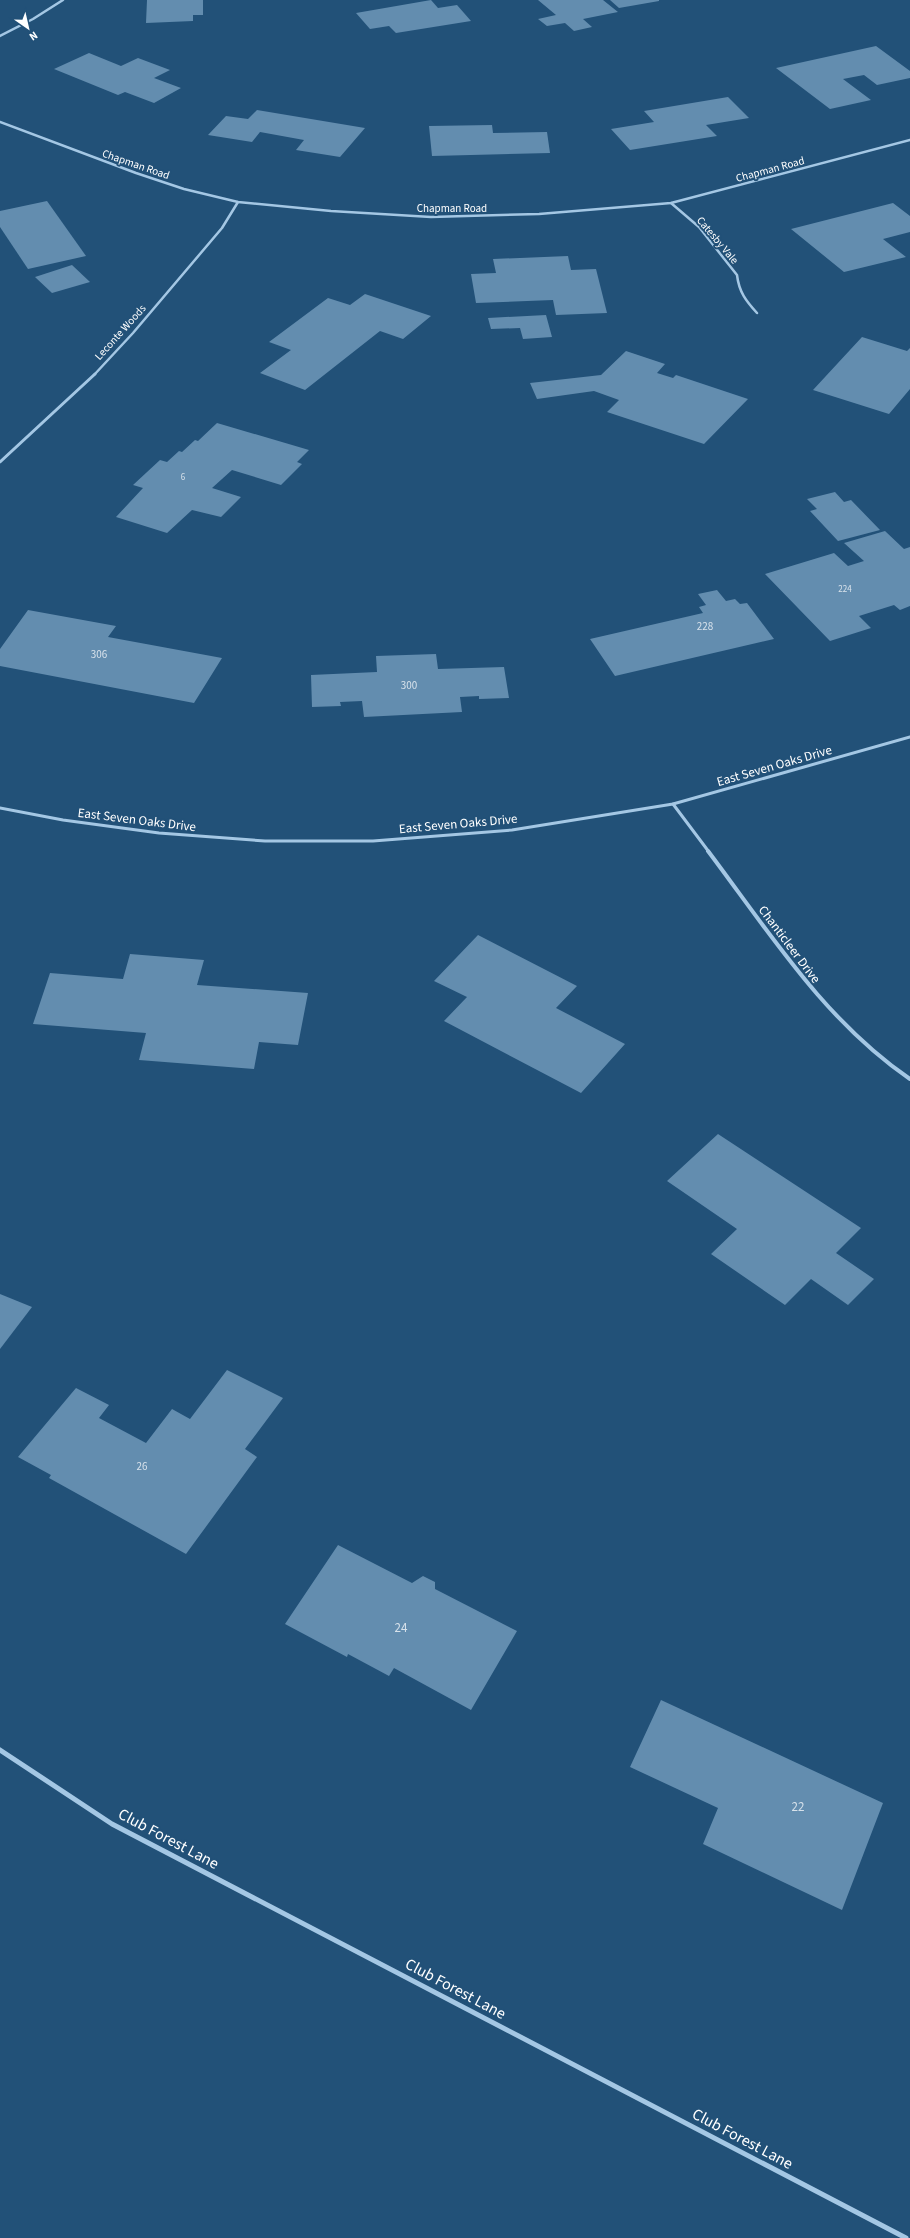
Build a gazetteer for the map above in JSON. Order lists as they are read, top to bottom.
{
  "streets": {
    "street": [
      "Chapman Road",
      "Catesby Vale",
      "Leconte Woods",
      "East Seven Oaks Drive",
      "Chanticleer Drive",
      "Club Forest Lane"
    ]
  },
  "crossings": [
    ["Chapman Road", "Catesby Vale"],
    ["Chapman Road", "Leconte Woods"],
    ["East Seven Oaks Drive", "Chanticleer Drive"]
  ],
  "house_numbers": [
    "6",
    "224",
    "228",
    "306",
    "300",
    "26",
    "24",
    "22"
  ],
  "north": "bottom right"
}
